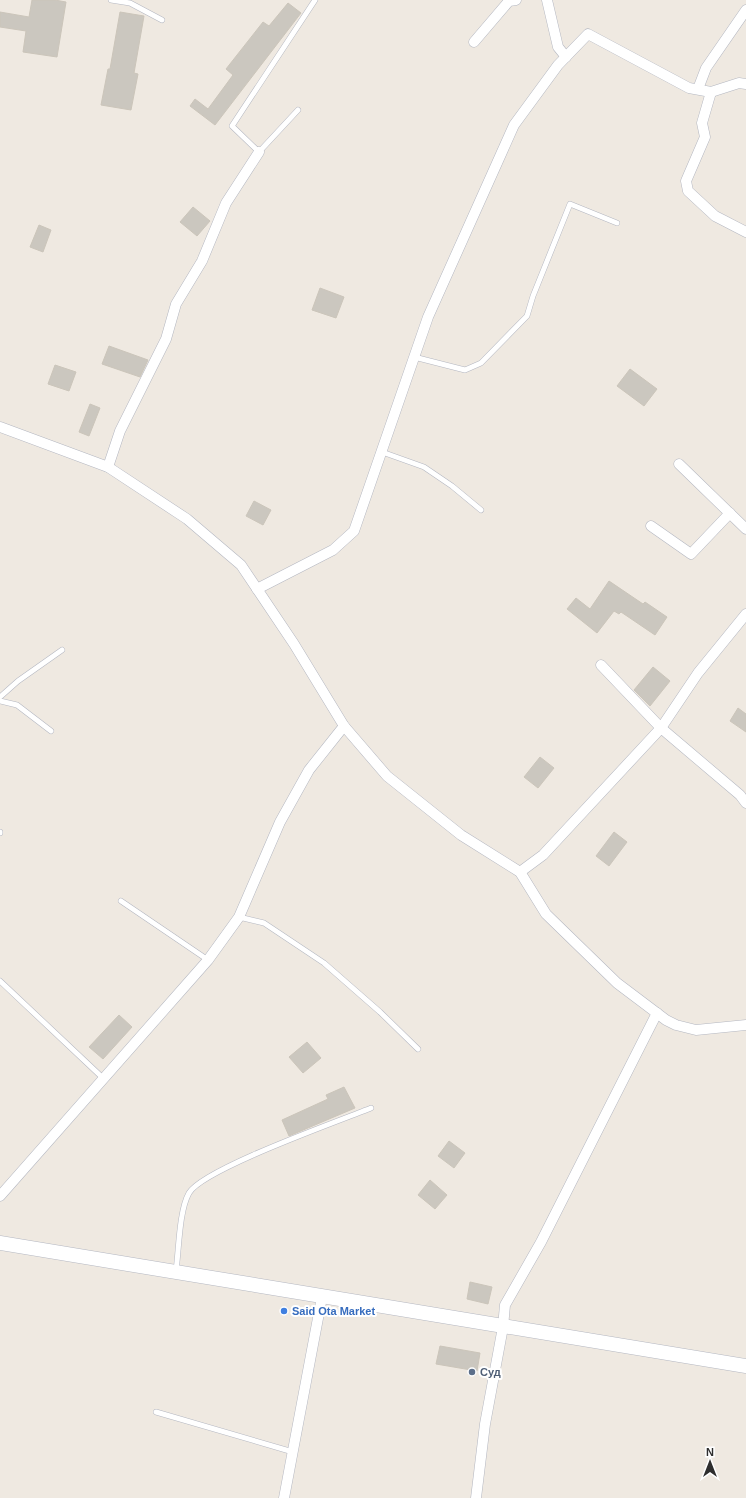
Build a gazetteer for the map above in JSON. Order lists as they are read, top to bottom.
{
  "places": ["Said Ota Market", "Суд"],
  "north": "top"
}
